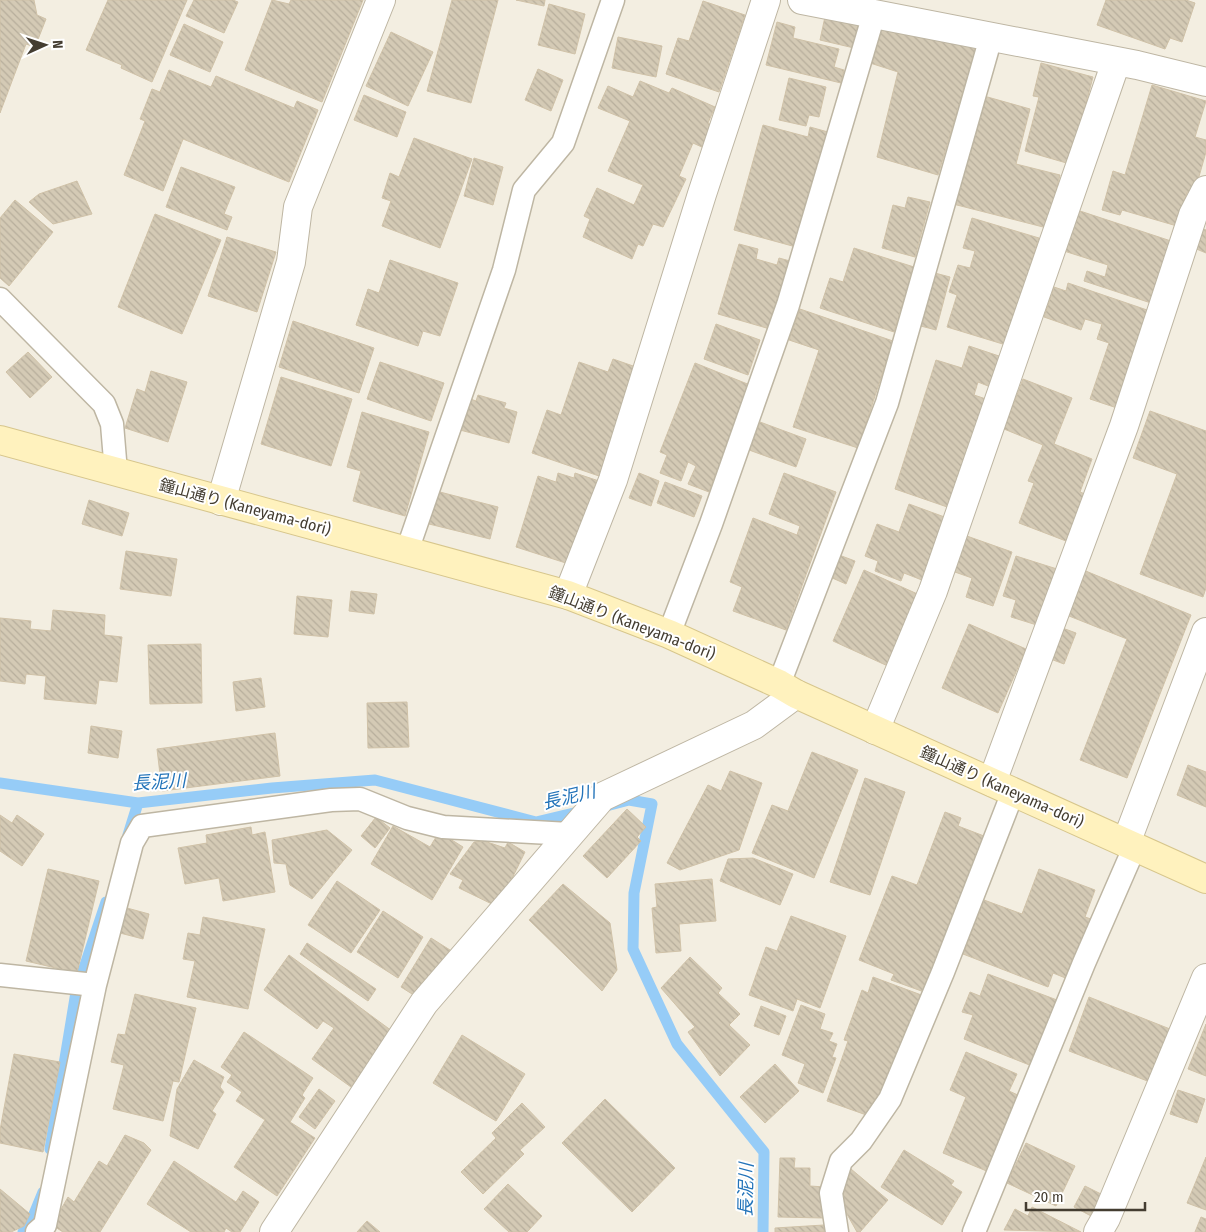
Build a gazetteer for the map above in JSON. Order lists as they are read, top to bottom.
{
  "streets": {
    "main road": ["鐘山通り (Kaneyama-dori)"]
  },
  "water": ["長泥川"],
  "scale_bar": "20 m",
  "north": "right"
}
